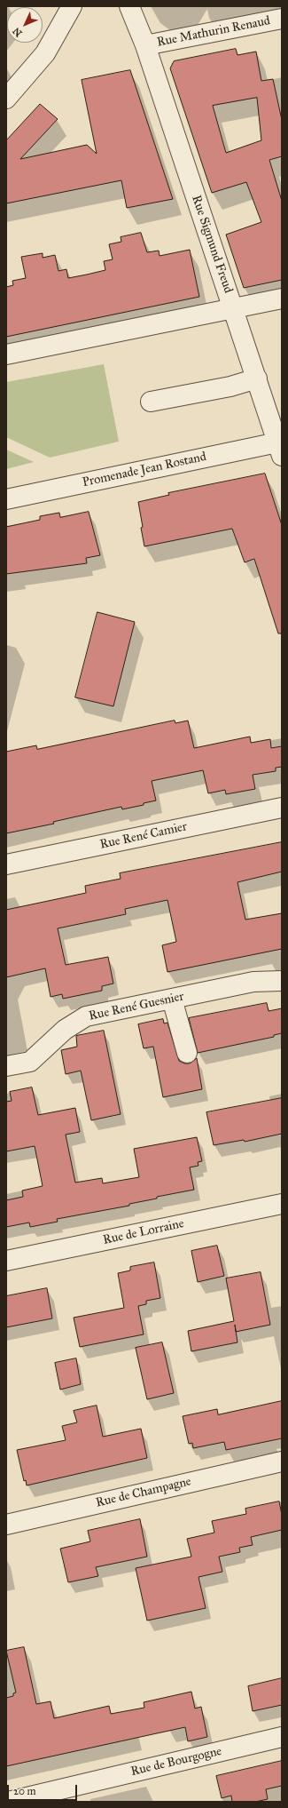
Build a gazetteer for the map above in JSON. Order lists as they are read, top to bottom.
{
  "streets": {
    "street": [
      "Rue Mathurin Renaud",
      "Rue Sigmund Freud",
      "Promenade Jean Rostand",
      "Rue René Camier",
      "Rue René Guesnier",
      "Rue de Lorraine",
      "Rue de Champagne",
      "Rue de Bourgogne"
    ]
  },
  "crossings": [
    ["Rue Mathurin Renaud", "Rue Sigmund Freud"],
    ["Rue Sigmund Freud", "Promenade Jean Rostand"]
  ],
  "scale_bar": "20 m",
  "north": "bottom left"
}
